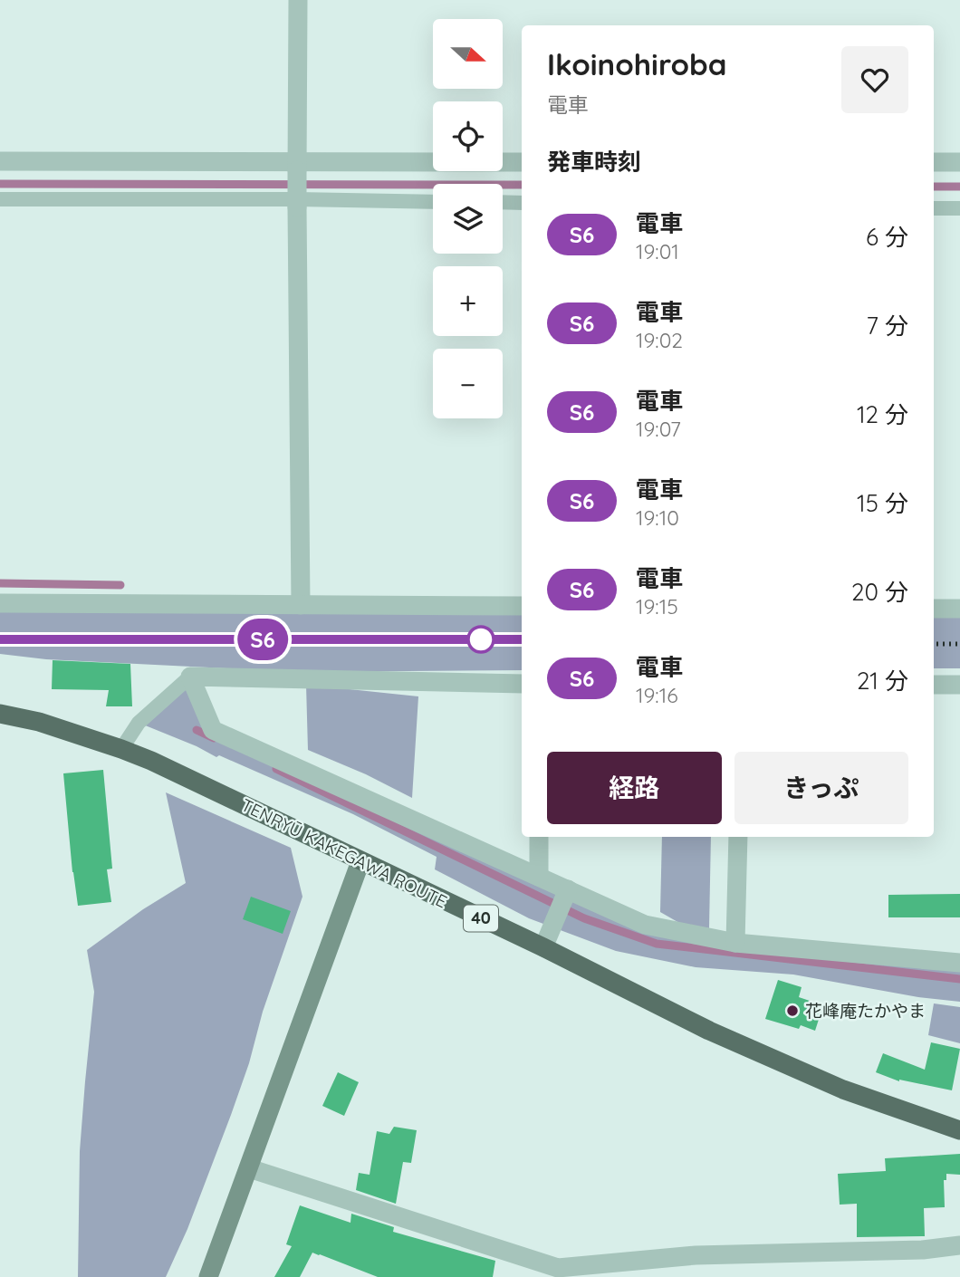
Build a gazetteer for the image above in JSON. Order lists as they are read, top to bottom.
{
  "streets": {
    "main road": ["TENRYŪ KAKEGAWA ROUTE", "40"]
  },
  "places": ["花峰庵たかやま"],
  "north": "right",
  "page": {
    "on_map": "S6",
    "map_buttons": ["+", "−"],
    "heading": [
      ["Ikoinohiroba", "電車"],
      "発車時刻"
    ],
    "list": [
      {
        "mark": "S6",
        "name": "電車",
        "note": "19:01",
        "value": "6 分"
      },
      {
        "mark": "S6",
        "name": "電車",
        "note": "19:02",
        "value": "7 分"
      },
      {
        "mark": "S6",
        "name": "電車",
        "note": "19:07",
        "value": "12 分"
      },
      {
        "mark": "S6",
        "name": "電車",
        "note": "19:10",
        "value": "15 分"
      },
      {
        "mark": "S6",
        "name": "電車",
        "note": "19:15",
        "value": "20 分"
      },
      {
        "mark": "S6",
        "name": "電車",
        "note": "19:16",
        "value": "21 分"
      }
    ],
    "buttons": ["経路", "きっぷ"]
  }
}
